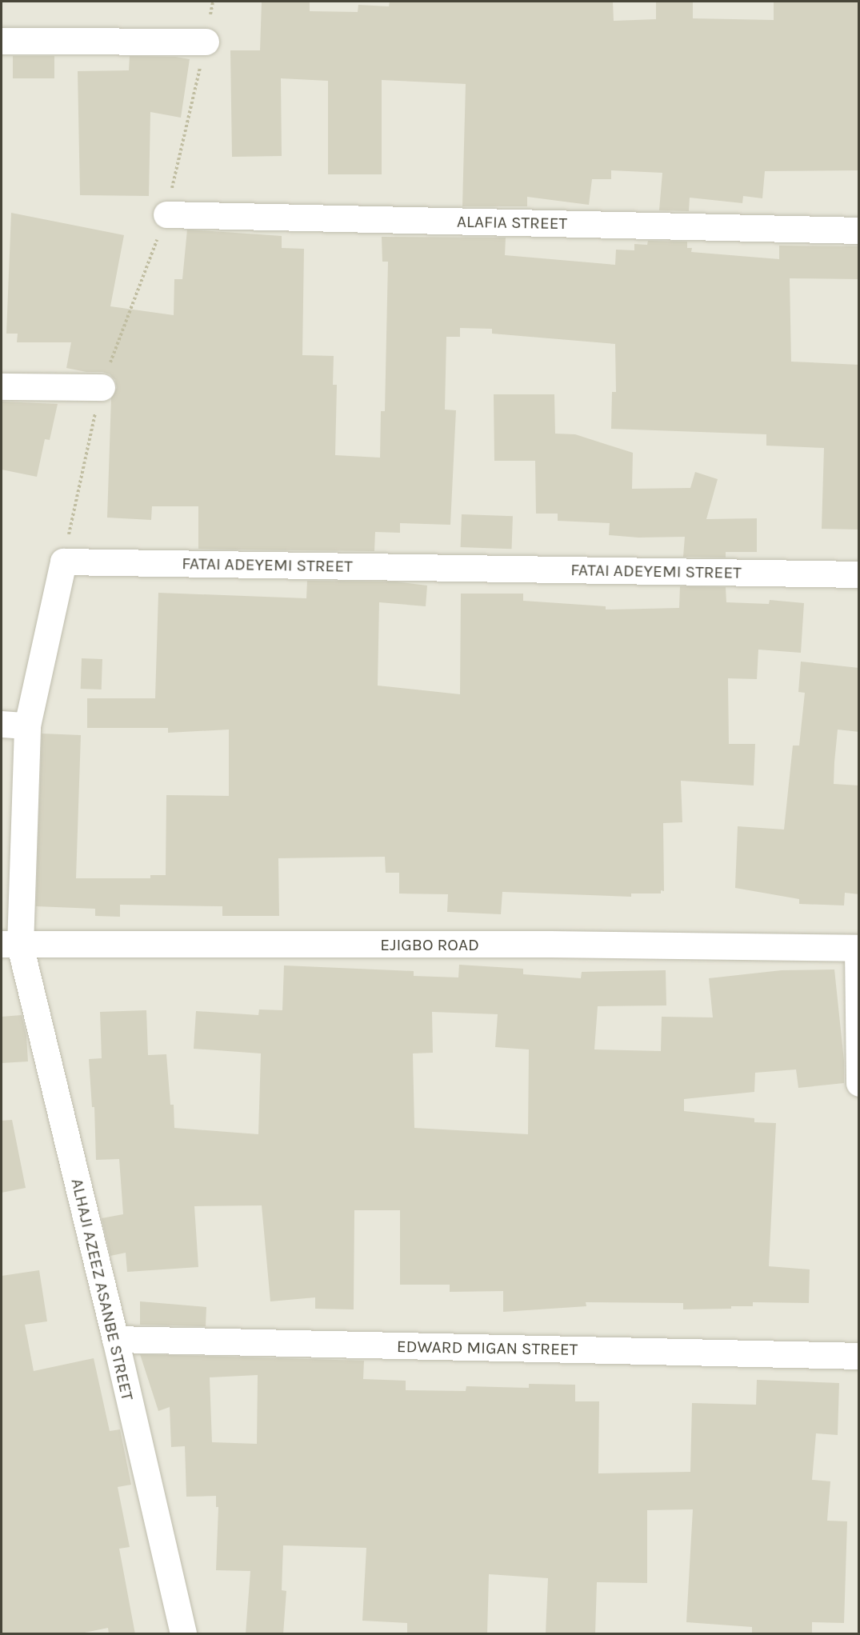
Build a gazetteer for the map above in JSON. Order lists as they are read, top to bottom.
{
  "streets": {
    "street": [
      "ALAFIA STREET",
      "FATAI ADEYEMI STREET",
      "EJIGBO ROAD",
      "ALHAJI AZEEZ ASANBE STREET",
      "EDWARD MIGAN STREET"
    ]
  },
  "crossings": [
    ["FATAI ADEYEMI STREET", "EJIGBO ROAD"],
    ["FATAI ADEYEMI STREET", "ALHAJI AZEEZ ASANBE STREET"],
    ["EJIGBO ROAD", "ALHAJI AZEEZ ASANBE STREET"],
    ["ALHAJI AZEEZ ASANBE STREET", "EDWARD MIGAN STREET"]
  ]
}
